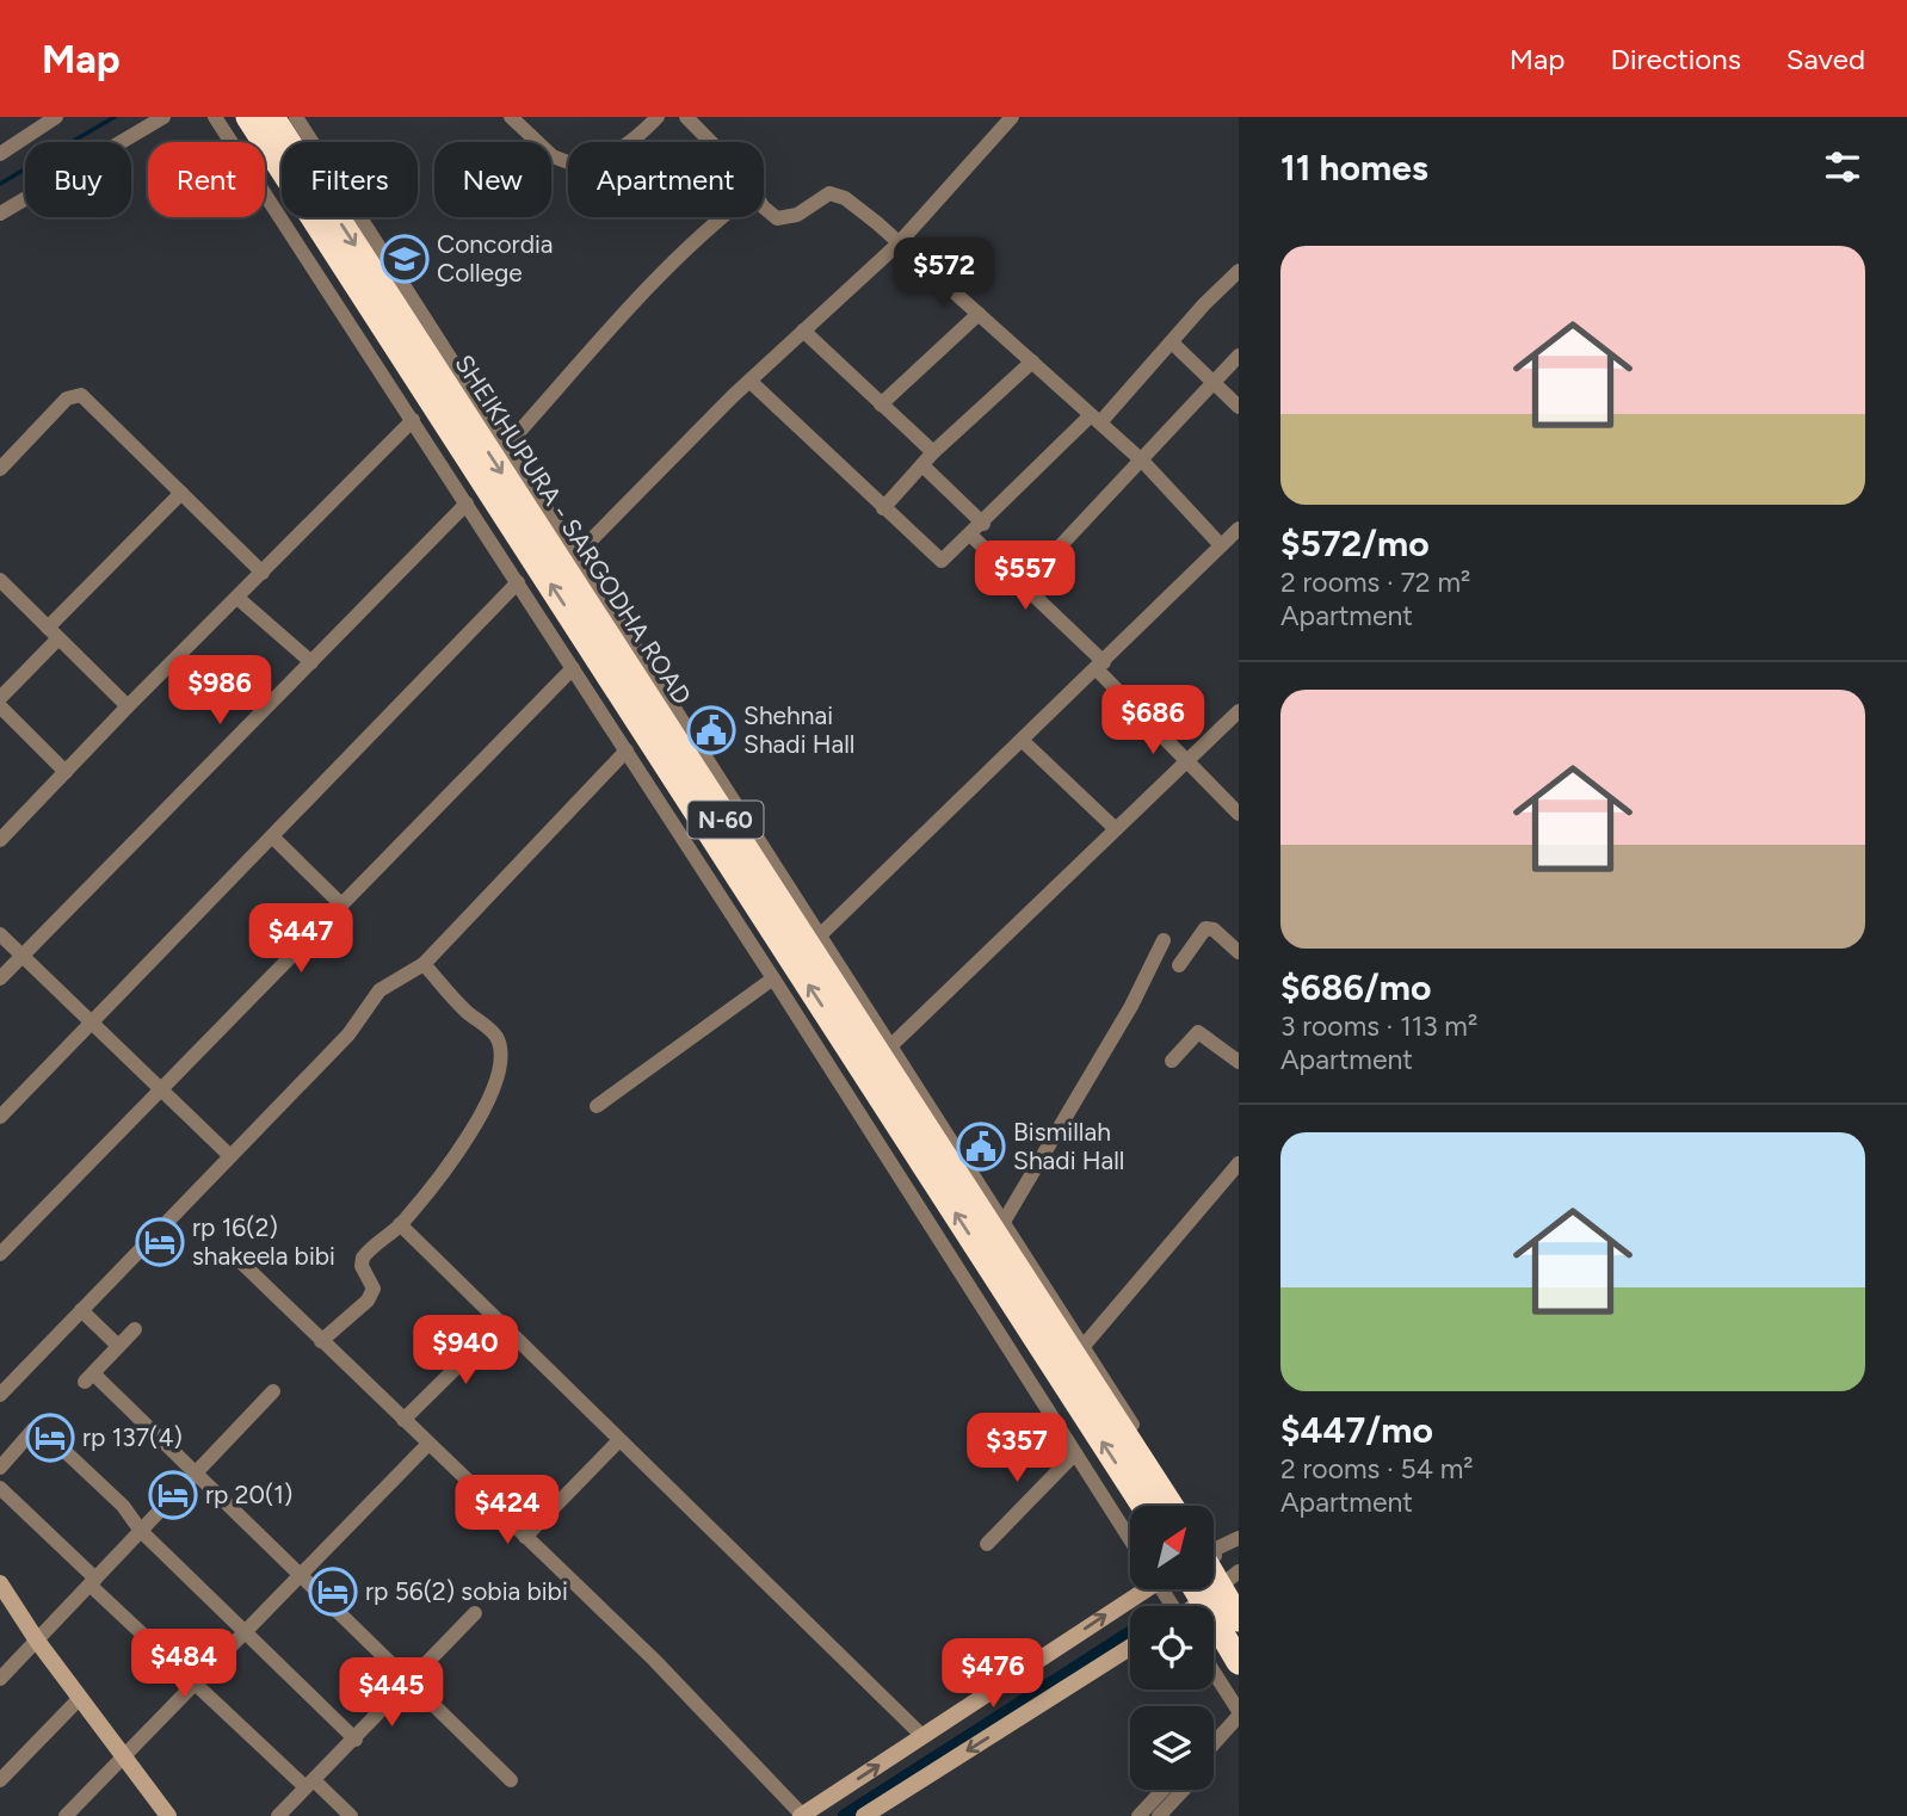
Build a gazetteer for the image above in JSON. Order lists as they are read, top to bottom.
{
  "streets": {
    "highway": ["SHEIKHUPURA - SARGODHA ROAD", "N-60"]
  },
  "places": {
    "school or university": ["Concordia College"],
    "public building": ["Shehnai Shadi Hall", "Bismillah Shadi Hall"],
    "hotel": [
      "rp 16(2) shakeela bibi",
      "rp 137(4)",
      "rp 20(1)",
      "rp 56(2) sobia bibi"
    ]
  },
  "north": "top right",
  "page": {
    "header": "Map",
    "nav": ["Map", "Directions", "Saved"],
    "heading": "11 homes",
    "chip": [
      "Buy",
      "Rent",
      "Filters",
      "New",
      "Apartment"
    ],
    "list": [
      {
        "name": "$572/mo",
        "note": "2 rooms · 72 m² · Apartment"
      },
      {
        "name": "$686/mo",
        "note": "3 rooms · 113 m² · Apartment"
      },
      {
        "name": "$447/mo",
        "note": "2 rooms · 54 m² · Apartment"
      }
    ],
    "price": [
      "$572",
      "$557",
      "$986",
      "$686",
      "$447",
      "$940",
      "$357",
      "$424",
      "$484",
      "$476",
      "$445"
    ]
  }
}
